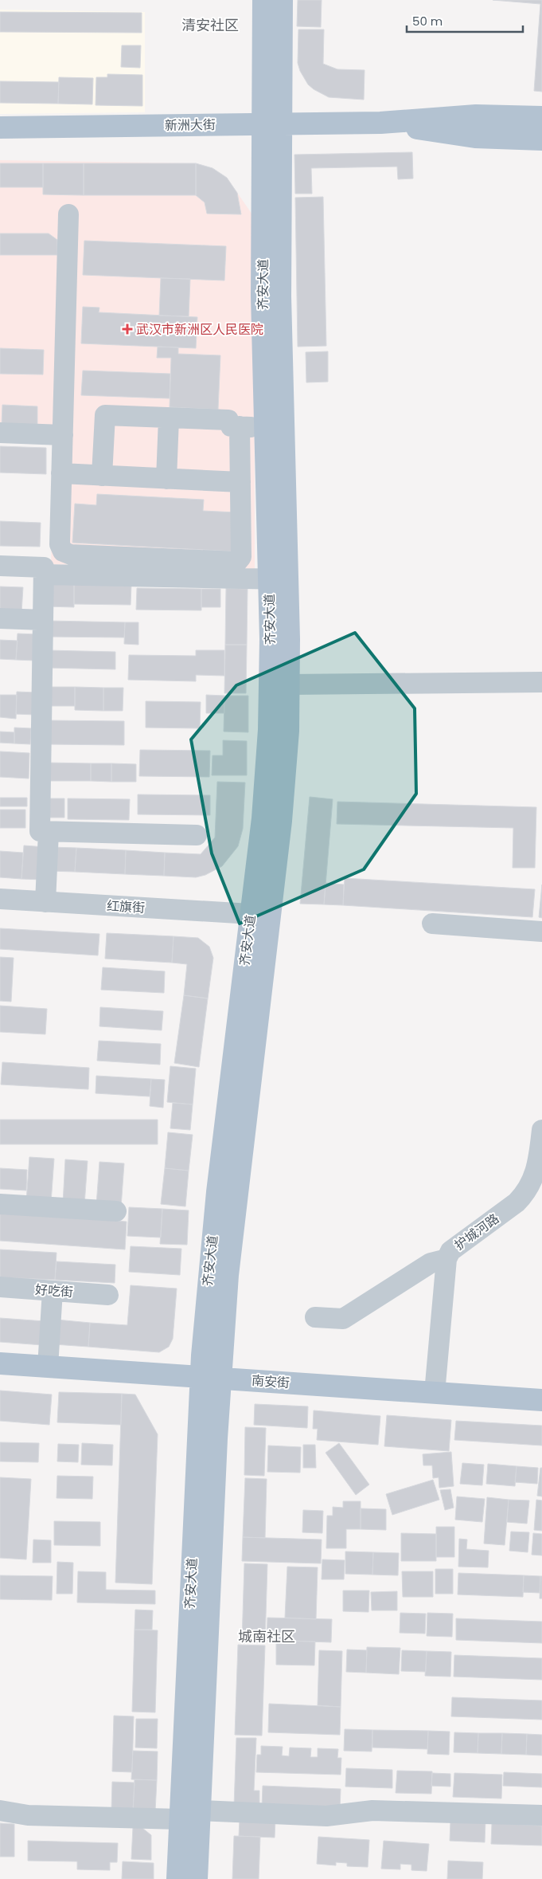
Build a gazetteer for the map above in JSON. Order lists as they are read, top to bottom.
{
  "streets": {
    "main road": ["新洲大街", "齐安大道", "南安街"],
    "street": ["红旗街", "护城河路", "好吃街"]
  },
  "crossings": [
    ["新洲大街", "齐安大道"],
    ["齐安大道", "红旗街"],
    ["齐安大道", "南安街"],
    ["护城河路", "南安街"]
  ],
  "districts": ["清安社区", "城南社区"],
  "places": {
    "health": ["武汉市新洲区人民医院"]
  },
  "scale_bar": "50 m"
}
